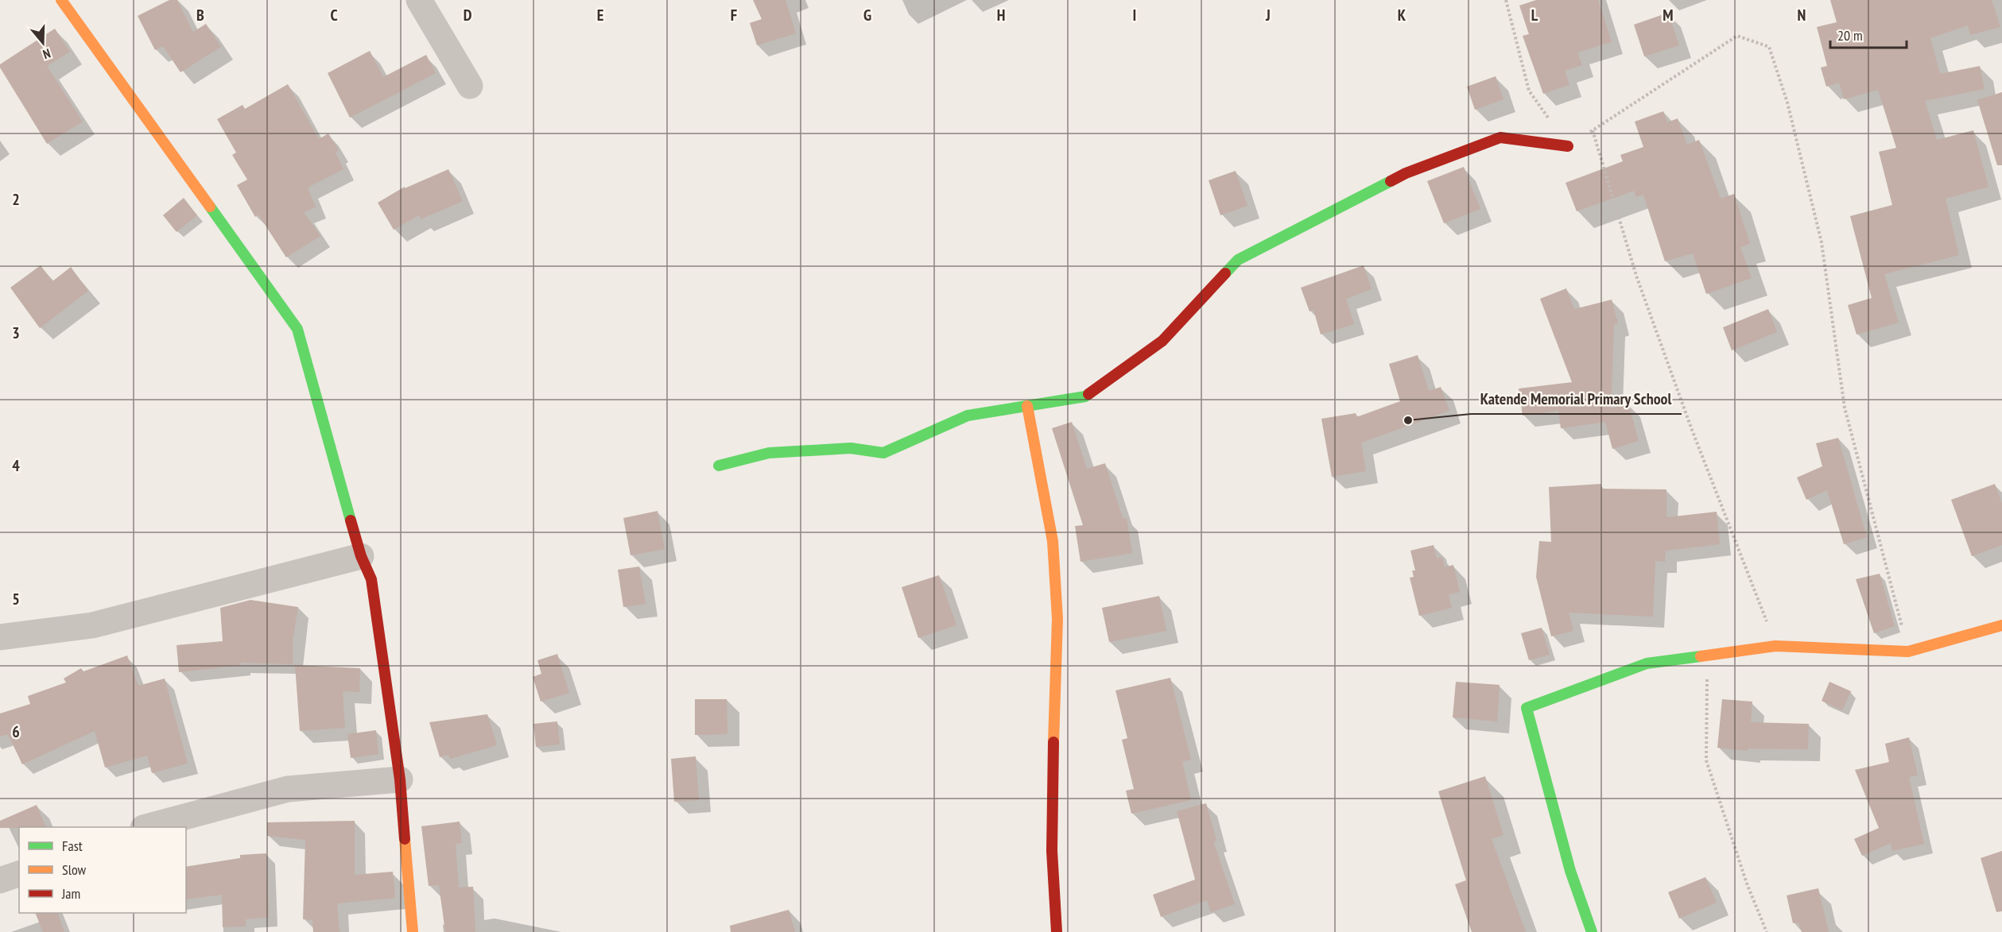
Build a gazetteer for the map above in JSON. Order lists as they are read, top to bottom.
{
  "places": ["Katende Memorial Primary School"],
  "legend": ["Fast", "Slow", "Jam"],
  "scale_bar": "20 m",
  "north": "bottom",
  "grid": {
    "columns": [
      "B",
      "C",
      "D",
      "E",
      "F",
      "G",
      "H",
      "I",
      "J",
      "K",
      "L",
      "M",
      "N"
    ],
    "rows": [
      "2",
      "3",
      "4",
      "5",
      "6"
    ]
  }
}
